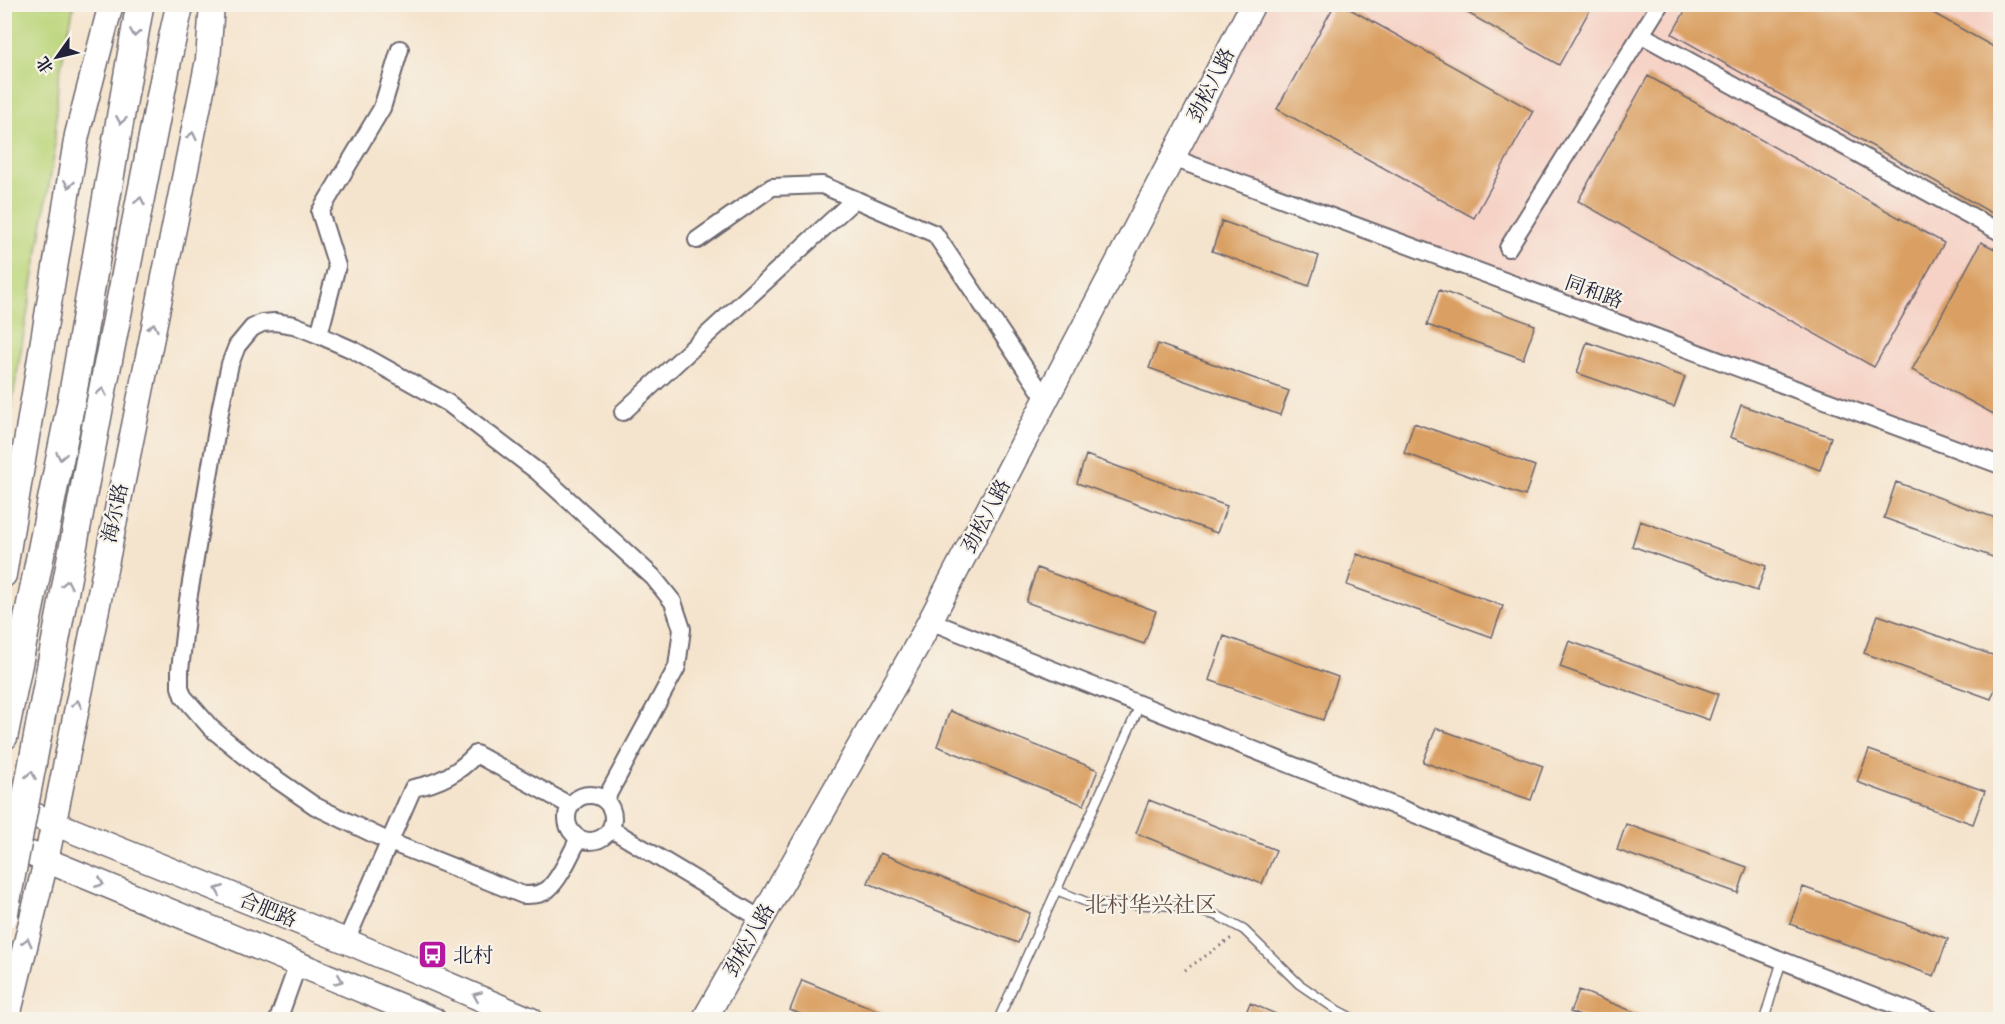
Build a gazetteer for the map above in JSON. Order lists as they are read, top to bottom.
{
  "streets": {
    "main road": ["海尔路"],
    "street": ["劲松八路", "同和路", "合肥路"]
  },
  "crossings": [
    ["劲松八路", "同和路"],
    ["海尔路", "合肥路"]
  ],
  "districts": ["北村华兴社区"],
  "places": {
    "bus stop": ["北村"]
  },
  "north": "bottom left"
}
